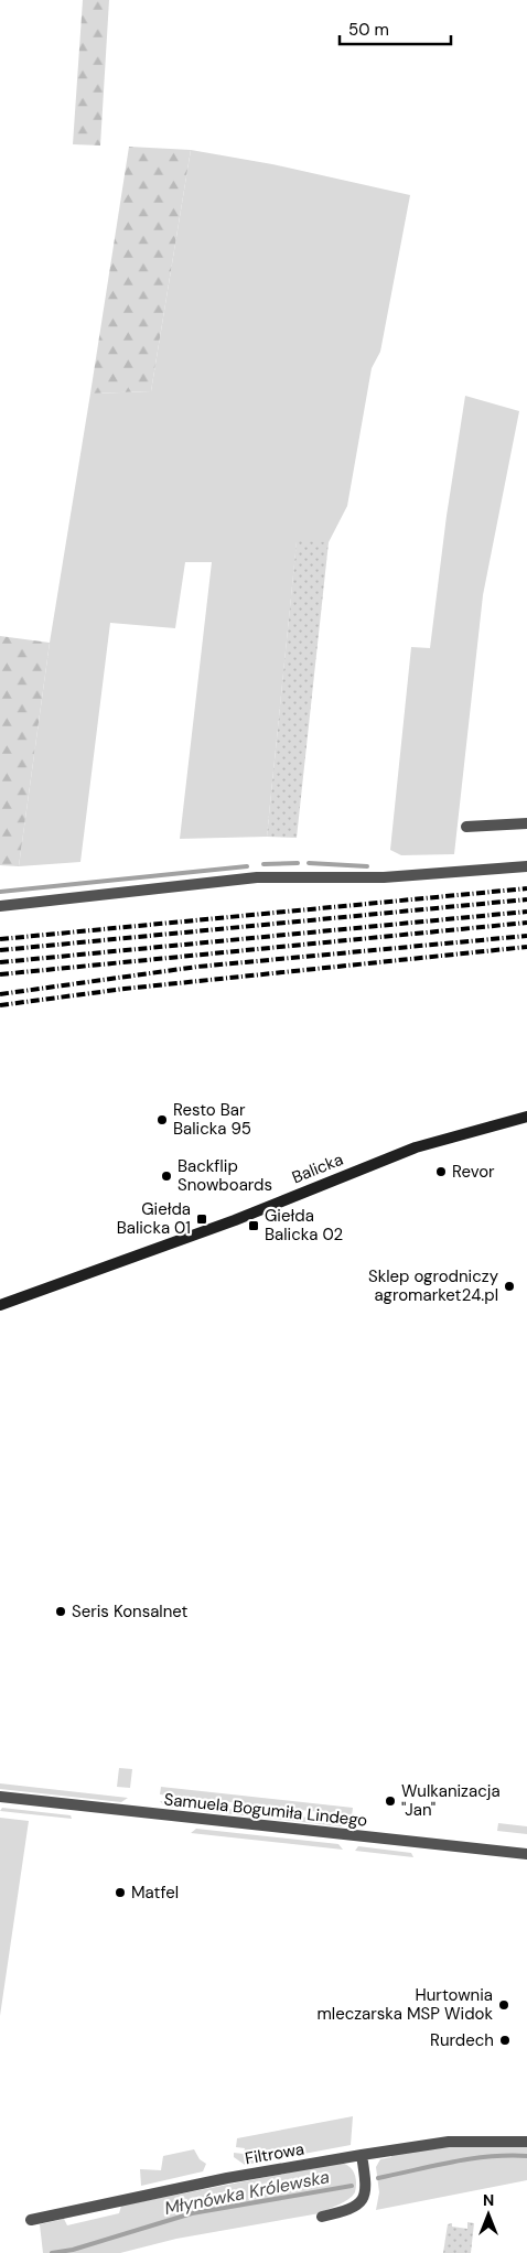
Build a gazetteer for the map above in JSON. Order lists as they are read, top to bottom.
{
  "streets": {
    "street": ["Balicka", "Samuela Bogumiła Lindego", "Filtrowa"]
  },
  "water": ["Młynówka Królewska"],
  "places": {
    "other": [
      "Resto Bar Balicka 95",
      "Revor",
      "Backflip Snowboards",
      "Sklep ogrodniczy agromarket24.pl",
      "Seris Konsalnet",
      "Wulkanizacja \"Jan\"",
      "Matfel",
      "Hurtownia mleczarska MSP Widok",
      "Rurdech"
    ],
    "transit": ["Giełda Balicka 01", "Giełda Balicka 02"]
  },
  "scale_bar": "50 m",
  "north": "top"
}
